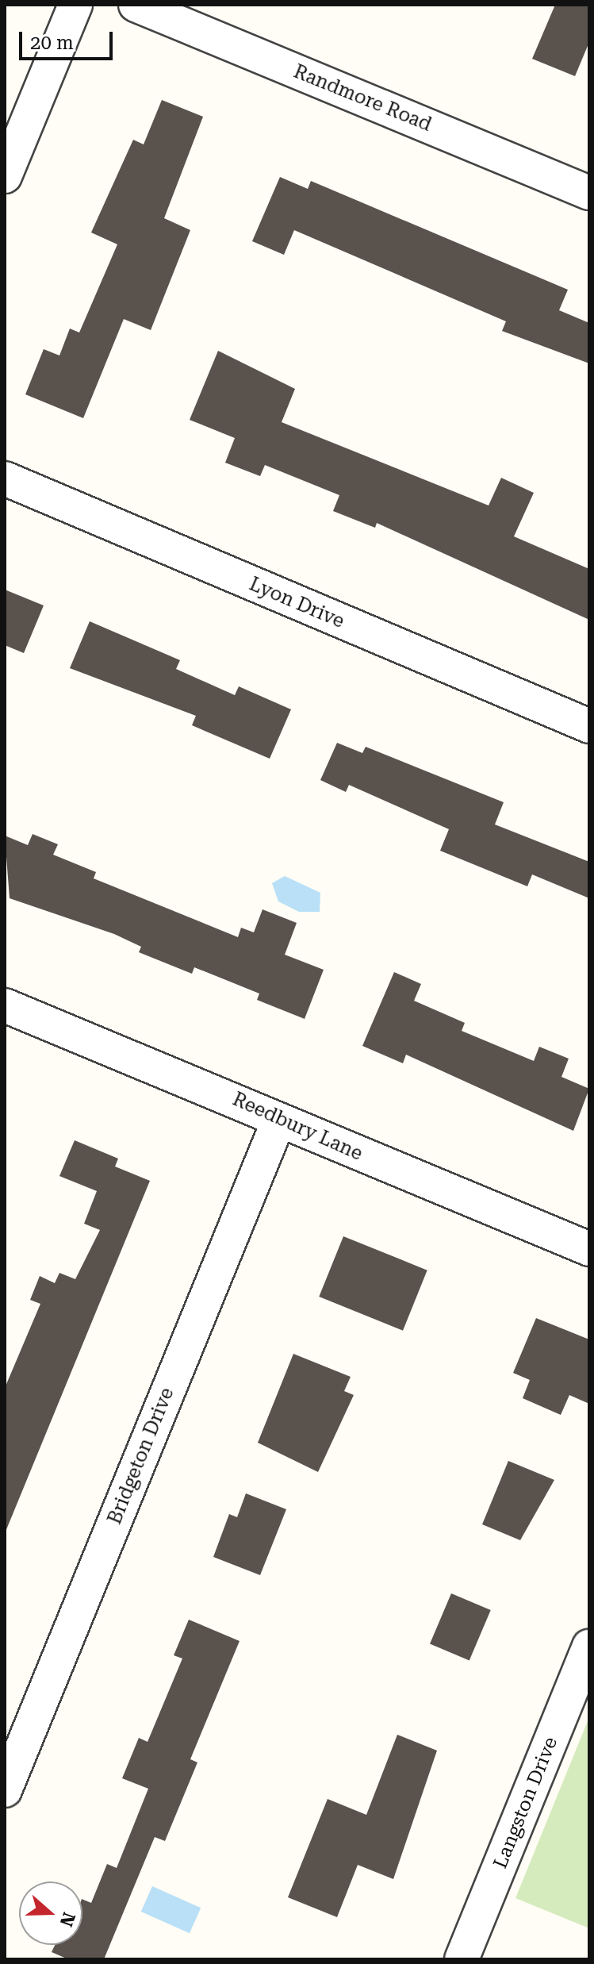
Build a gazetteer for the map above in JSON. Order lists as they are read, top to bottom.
{
  "streets": {
    "street": [
      "Randmore Road",
      "Lyon Drive",
      "Reedbury Lane",
      "Bridgeton Drive",
      "Langston Drive"
    ]
  },
  "crossings": [
    ["Reedbury Lane", "Bridgeton Drive"]
  ],
  "scale_bar": "20 m",
  "north": "right"
}
